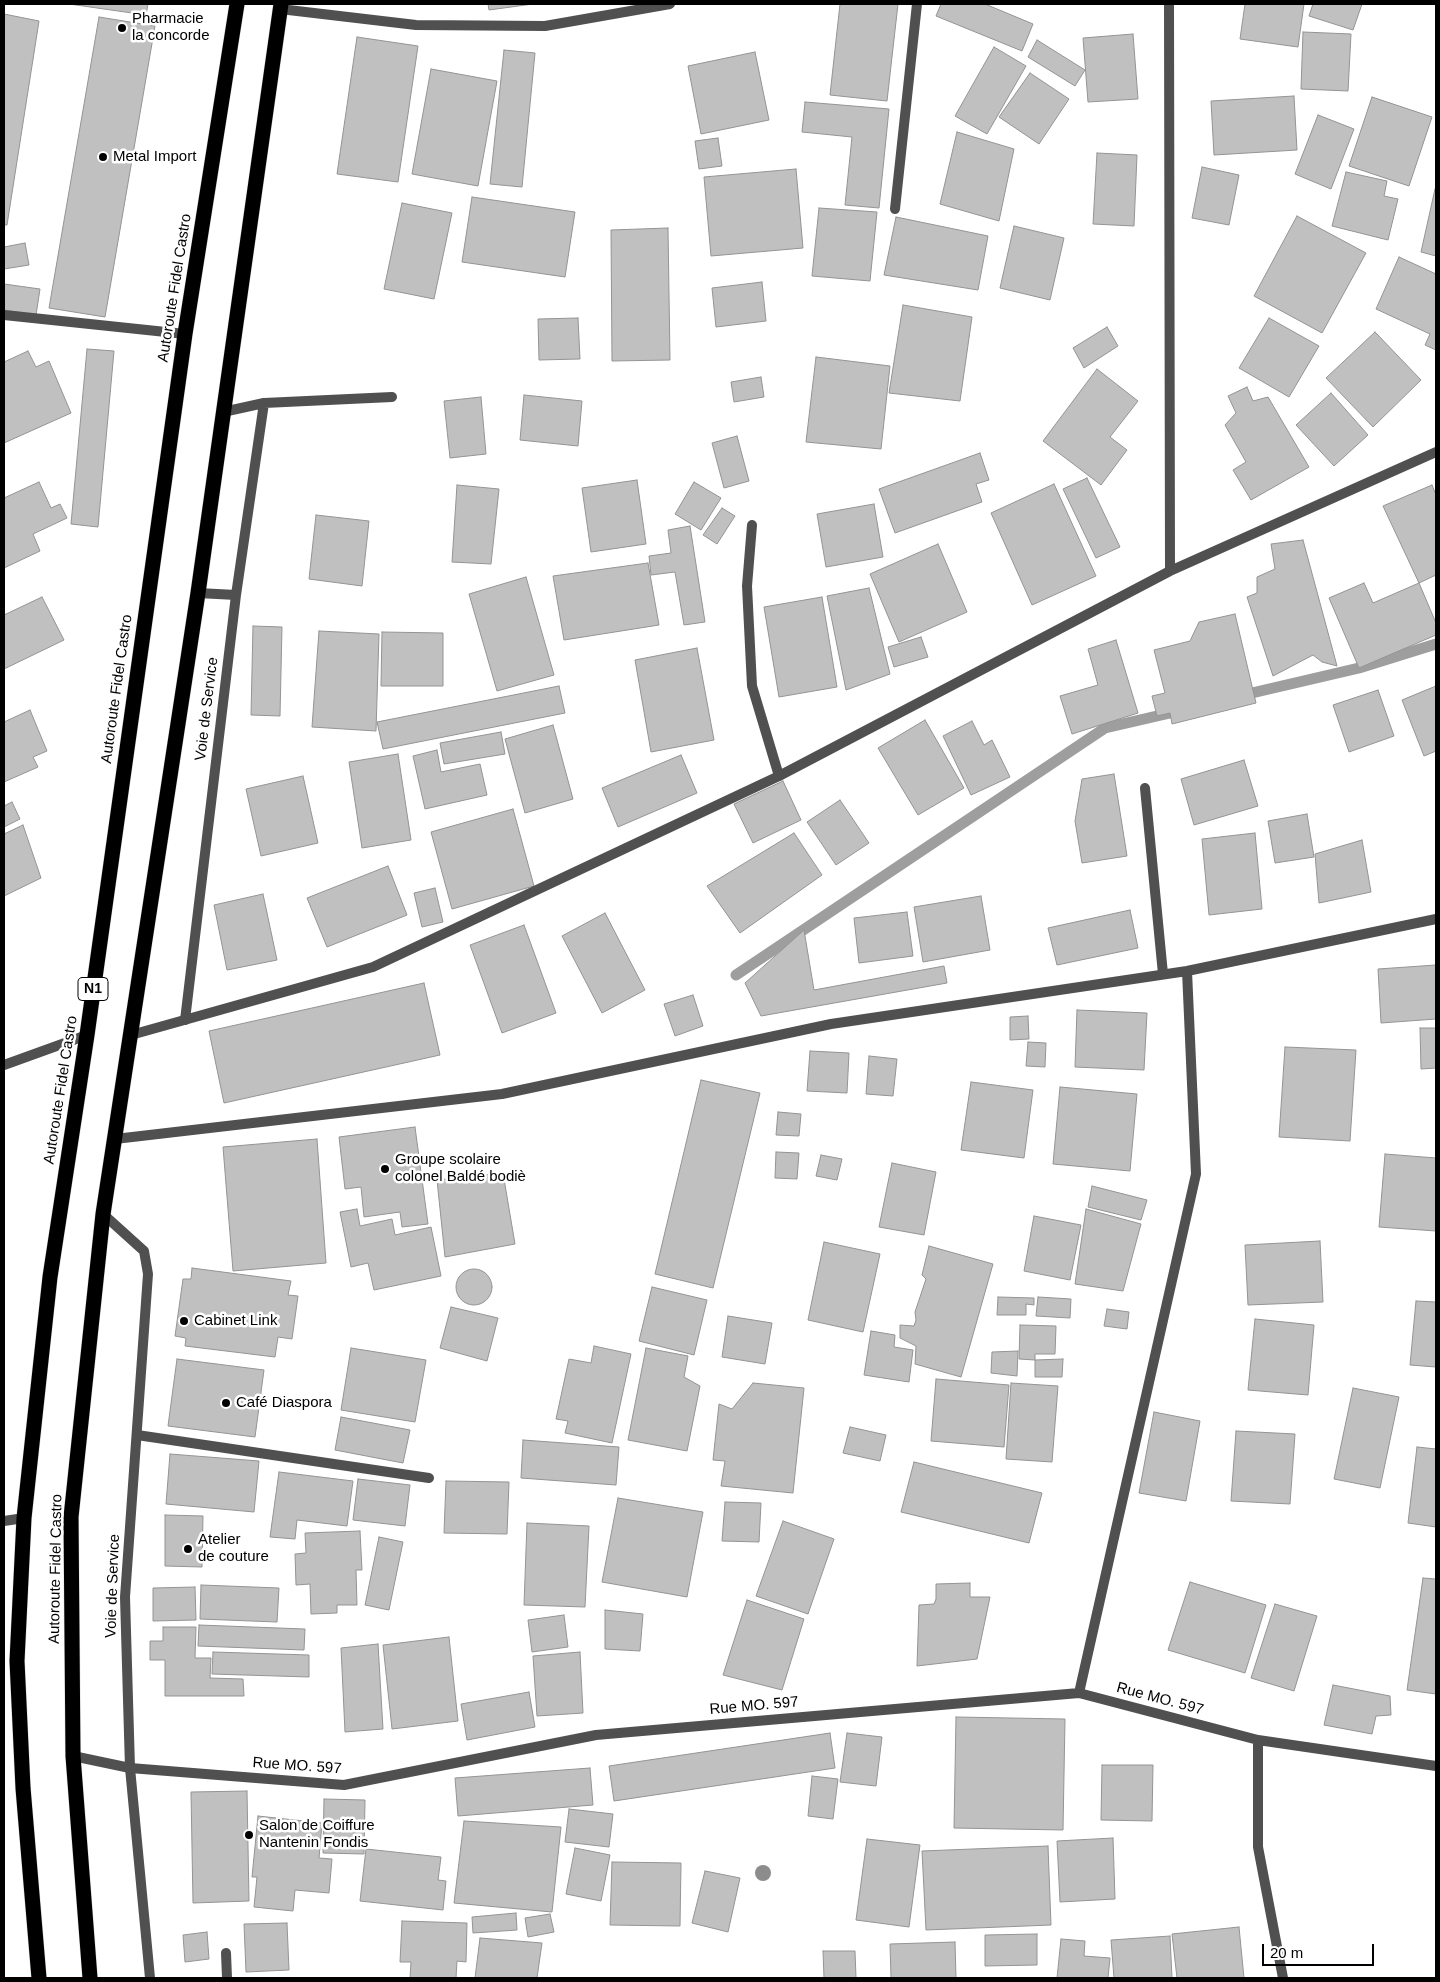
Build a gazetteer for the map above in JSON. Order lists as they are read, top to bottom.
{
  "streets": {
    "highway": ["Autoroute Fidel Castro", "N1"],
    "street": ["Voie de Service", "Rue MO. 597"]
  },
  "crossings": [
    ["Autoroute Fidel Castro", "Voie de Service"],
    ["Autoroute Fidel Castro", "Rue MO. 597"],
    ["Voie de Service", "Rue MO. 597"]
  ],
  "places": [
    "Pharmacie la concorde",
    "Metal Import",
    "Groupe scolaire colonel Baldé bodiè",
    "Cabinet Link",
    "Café Diaspora",
    "Atelier de couture",
    "Salon de Coiffure Nantenin Fondis"
  ],
  "scale_bar": "20 m"
}
